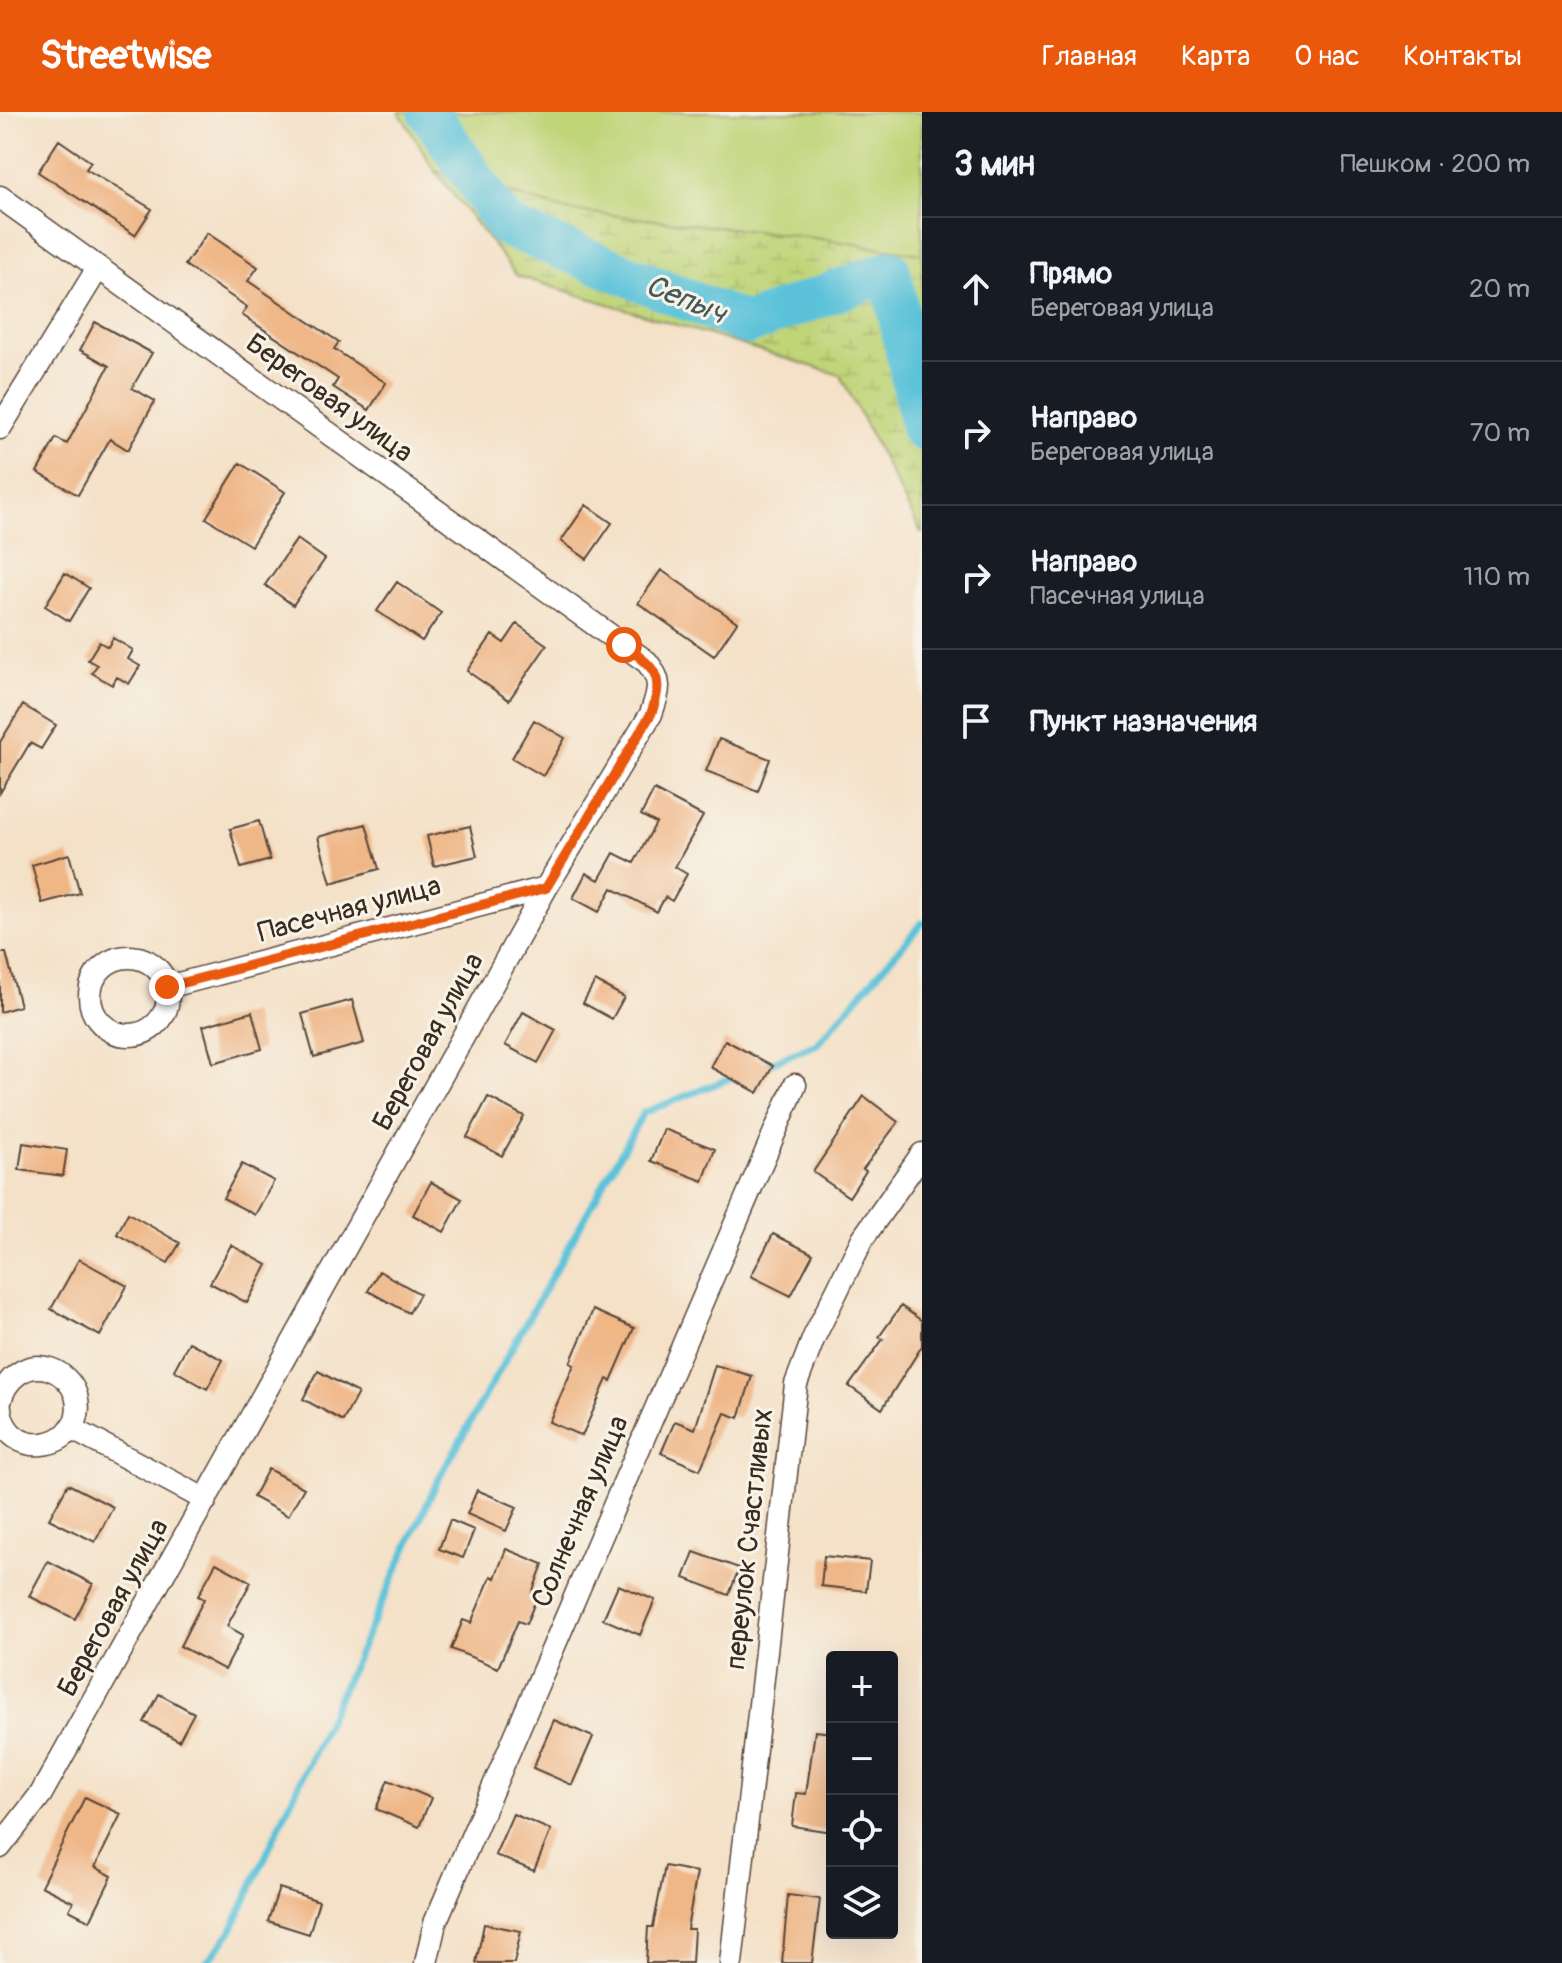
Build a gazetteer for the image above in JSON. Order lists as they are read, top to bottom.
{
  "streets": {
    "street": [
      "Береговая улица",
      "Пасечная улица",
      "Солнечная улица",
      "переулок Счастливых"
    ]
  },
  "crossings": [
    ["Береговая улица", "Пасечная улица"]
  ],
  "water": ["Сепыч"],
  "page": {
    "header": "Streetwise",
    "nav": [
      "Главная",
      "Карта",
      "О нас",
      "Контакты"
    ],
    "heading": ["3 мин", "Пешком · 200 m"],
    "list": [
      ["Прямо", "Береговая улица", "20 m"],
      ["Направо", "Береговая улица", "70 m"],
      ["Направо", "Пасечная улица", "110 m"],
      "Пункт назначения"
    ],
    "map_buttons": ["+", "−"]
  }
}
